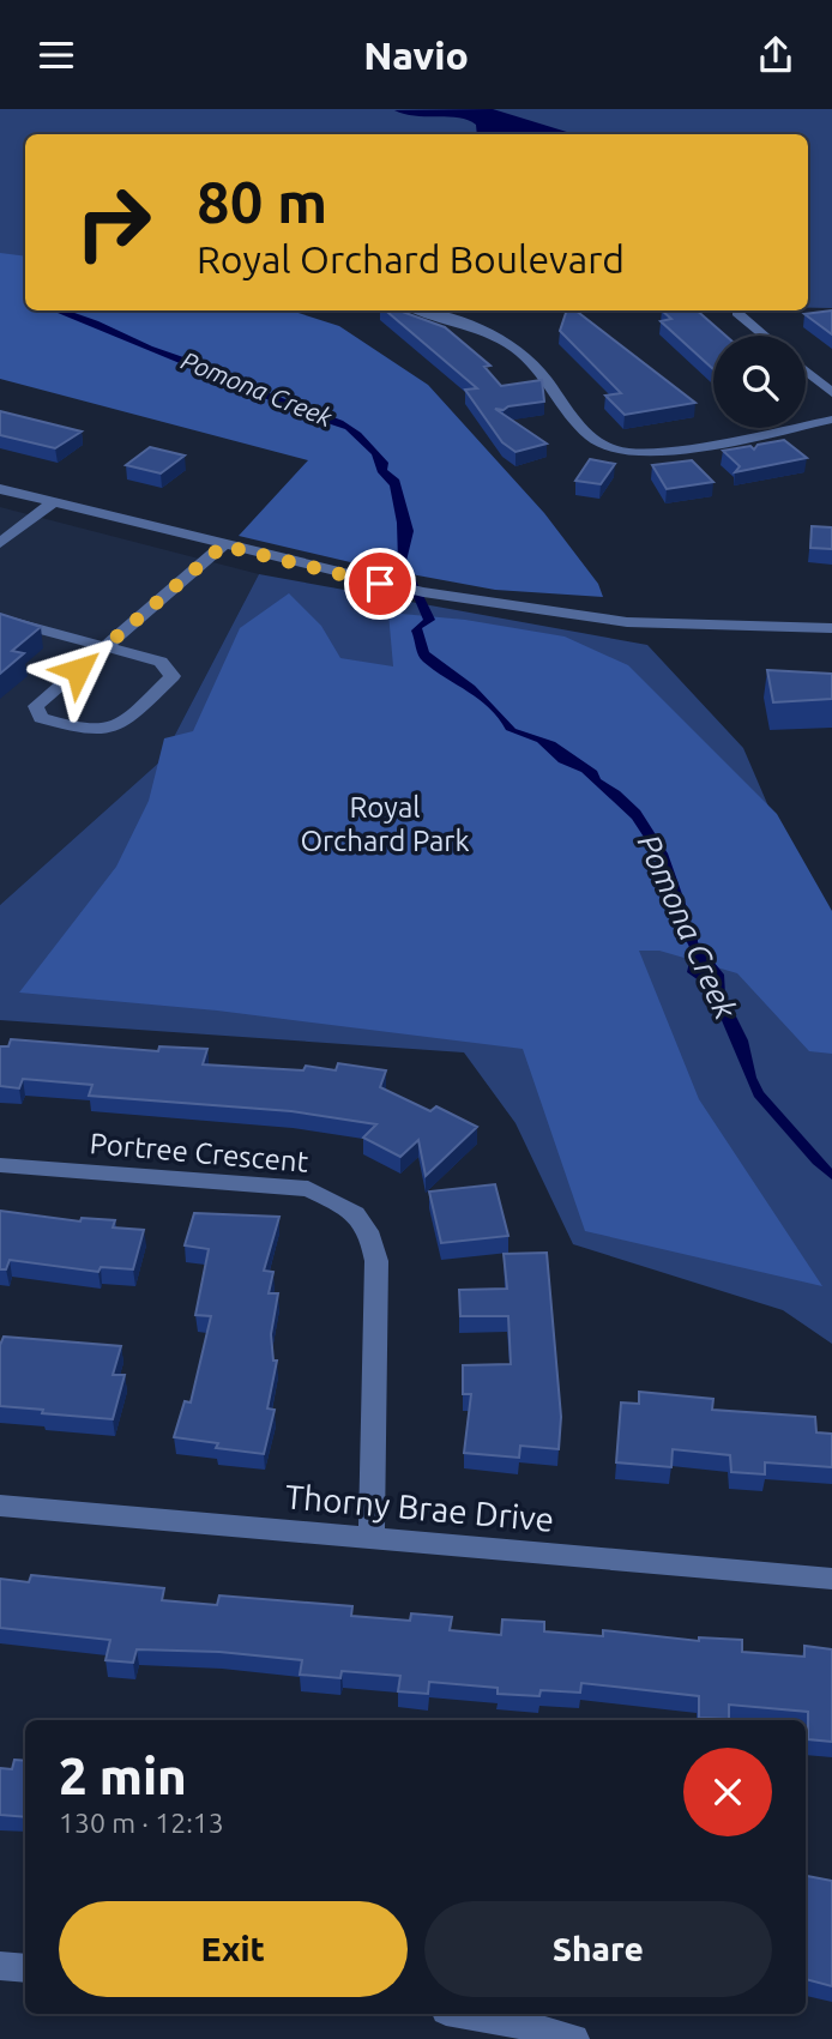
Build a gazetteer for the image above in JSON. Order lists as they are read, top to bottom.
{
  "streets": {
    "street": ["Portree Crescent", "Thorny Brae Drive"]
  },
  "crossings": [
    ["Portree Crescent", "Thorny Brae Drive"]
  ],
  "water": ["Pomona Creek"],
  "parks": ["Royal Orchard Park"],
  "page": {
    "header": "Navio",
    "turn": ["80 m", "Royal Orchard Boulevard"],
    "heading": ["2 min", "130 m · 12:13"],
    "buttons": ["Exit", "Share"]
  }
}
